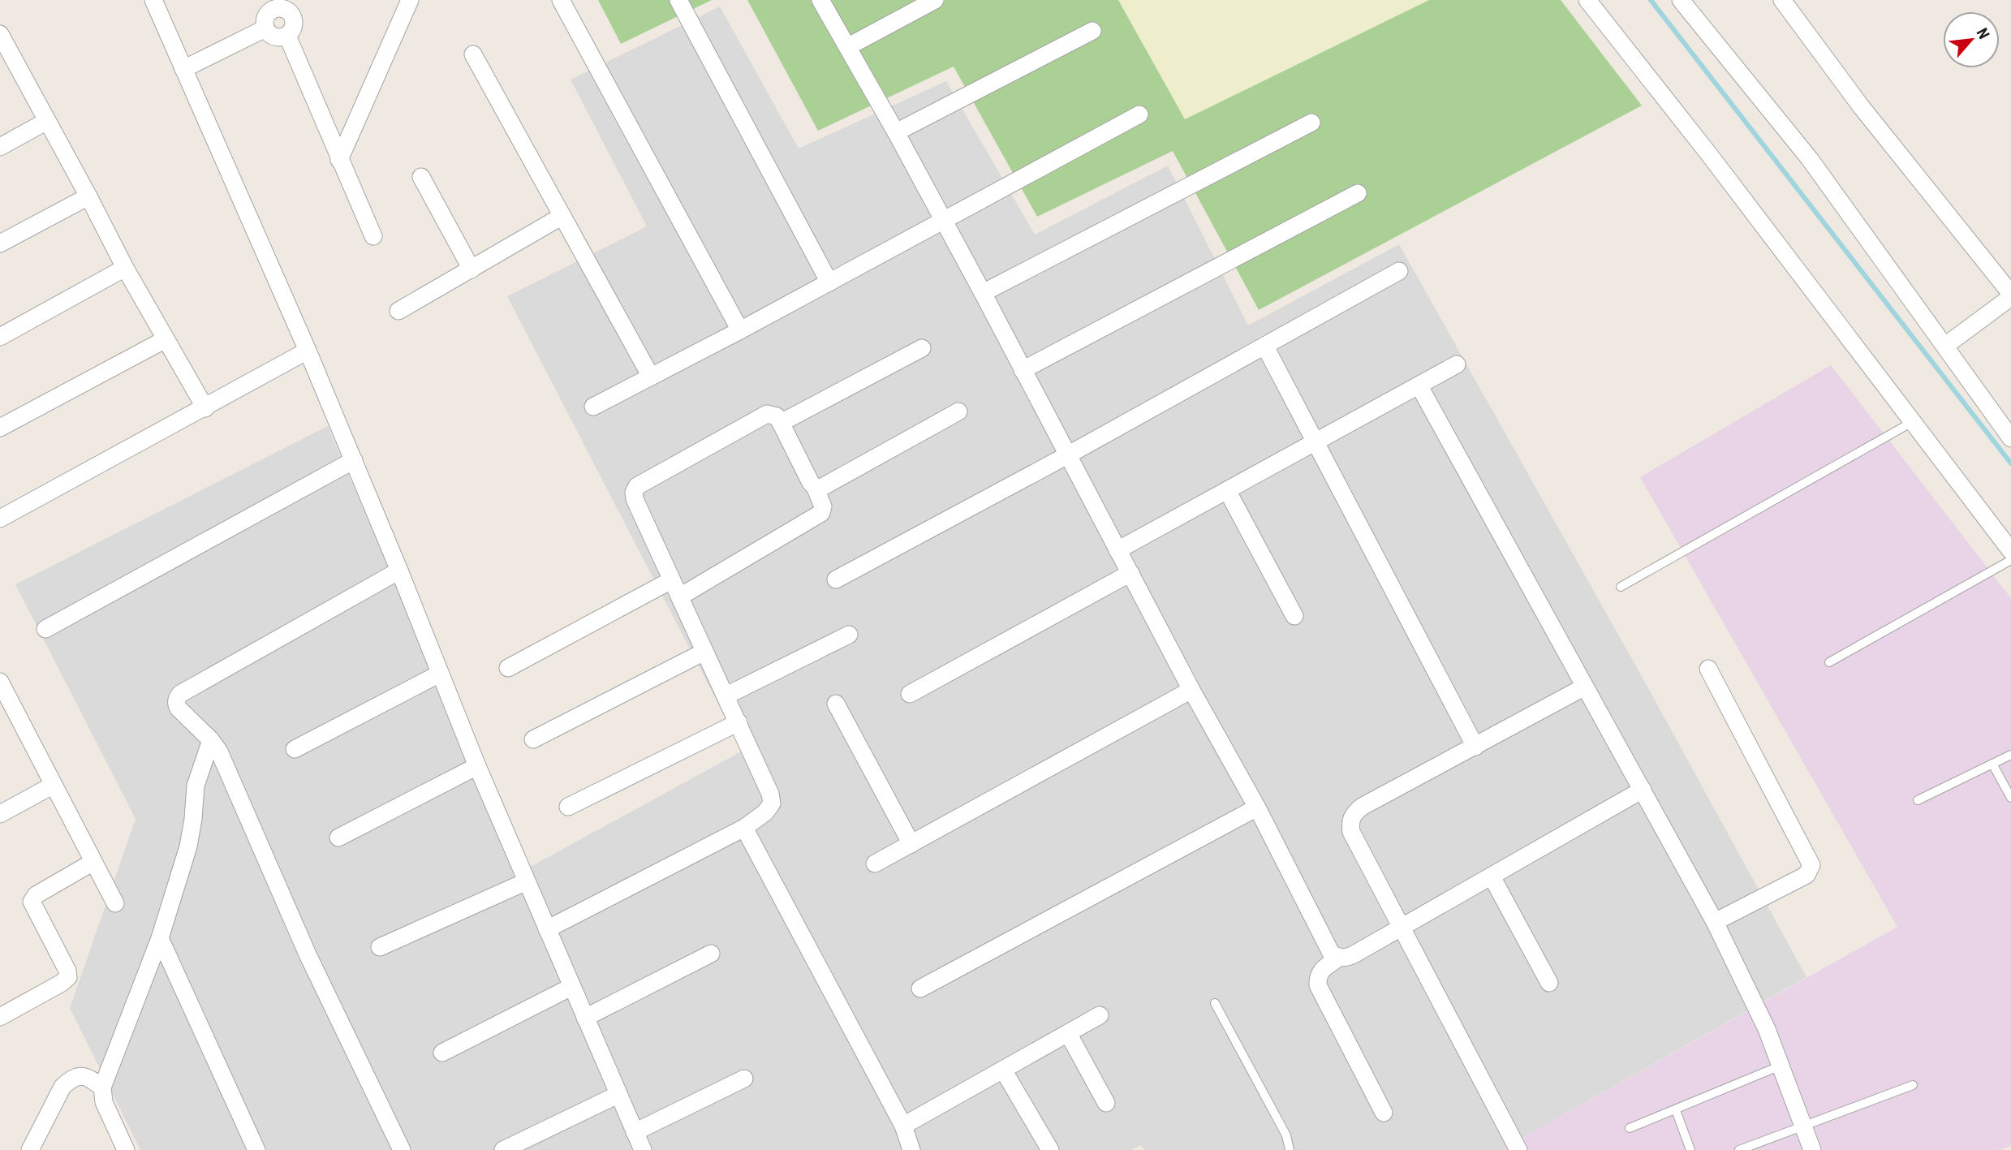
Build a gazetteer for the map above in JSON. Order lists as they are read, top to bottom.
{
  "north": "top right"
}
